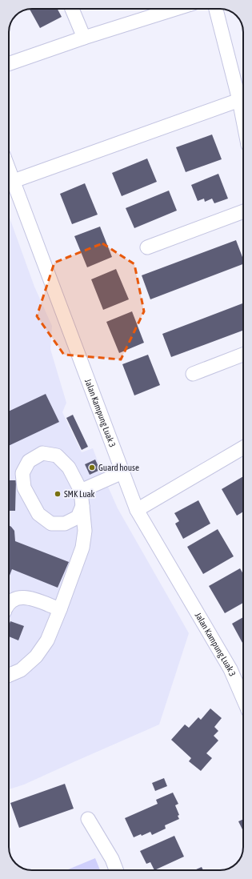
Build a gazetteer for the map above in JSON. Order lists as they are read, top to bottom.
{
  "streets": {
    "street": ["Jalan Kampung Luak 3"]
  },
  "places": ["Guard house", "SMK Luak"]
}
